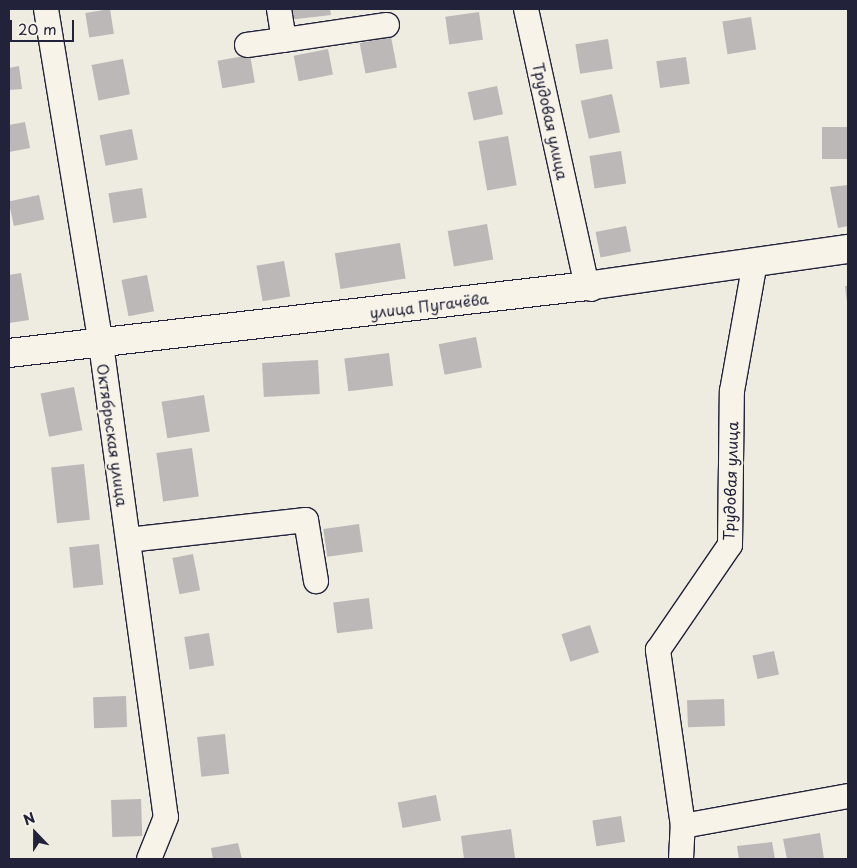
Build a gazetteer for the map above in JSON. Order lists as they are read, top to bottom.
{
  "streets": {
    "street": ["Трудовая улица", "улица Пугачёва", "Октябрьская улица"]
  },
  "crossings": [
    ["Трудовая улица", "улица Пугачёва"],
    ["улица Пугачёва", "Октябрьская улица"]
  ],
  "scale_bar": "20 m",
  "north": "top"
}
